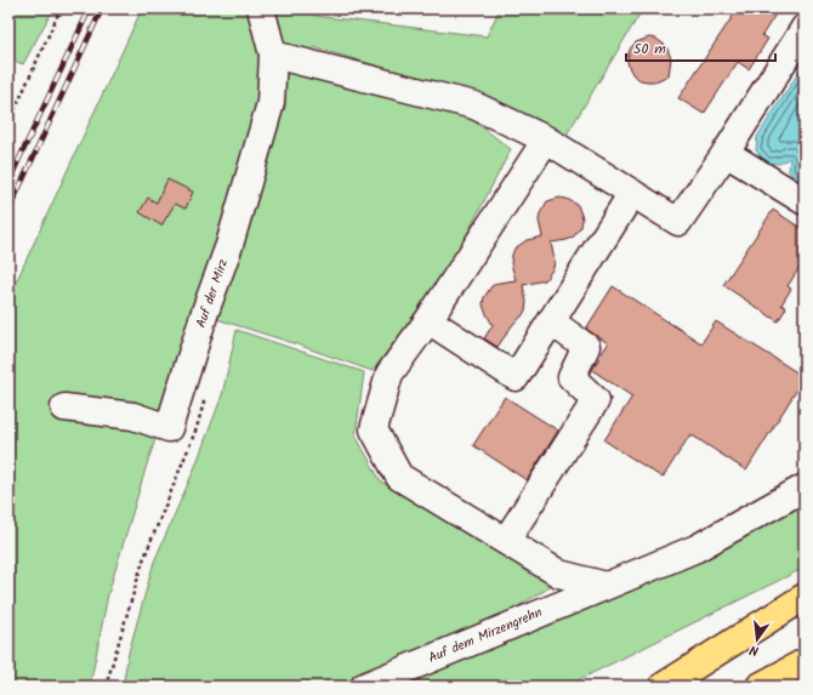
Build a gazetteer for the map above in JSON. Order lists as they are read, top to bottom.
{
  "streets": {
    "street": ["Auf der Mirz", "Auf dem Mirzengrehn"]
  },
  "scale_bar": "50 m",
  "north": "bottom"
}
